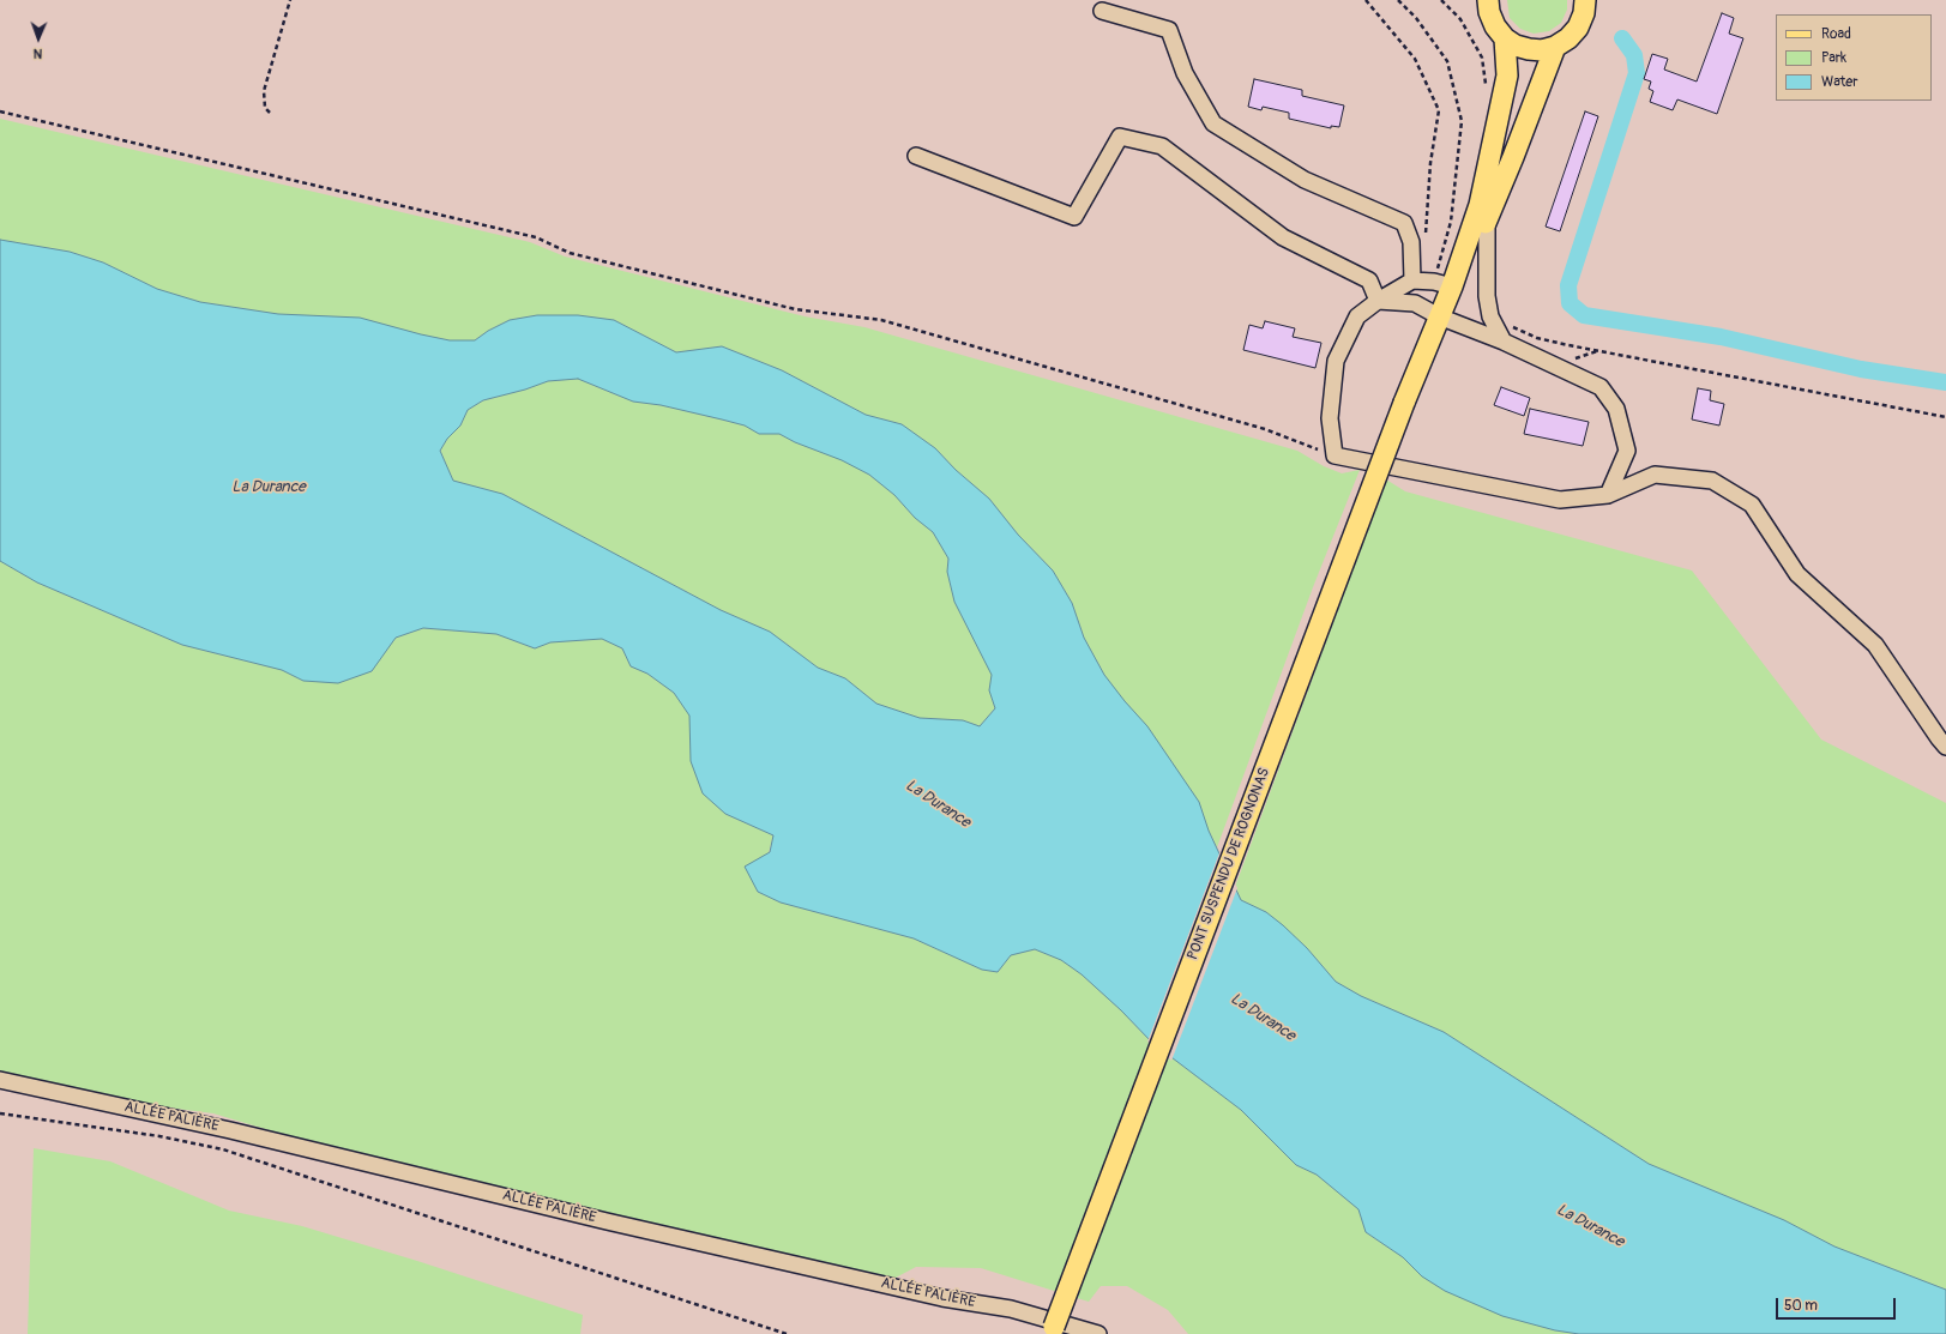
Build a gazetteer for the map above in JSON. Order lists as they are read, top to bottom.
{
  "streets": {
    "main road": ["PONT SUSPENDU DE ROGNONAS"],
    "street": ["ALLÉE PALIÈRE"]
  },
  "water": ["La Durance"],
  "legend": ["Road", "Park", "Water"],
  "scale_bar": "50 m",
  "north": "bottom"
}
